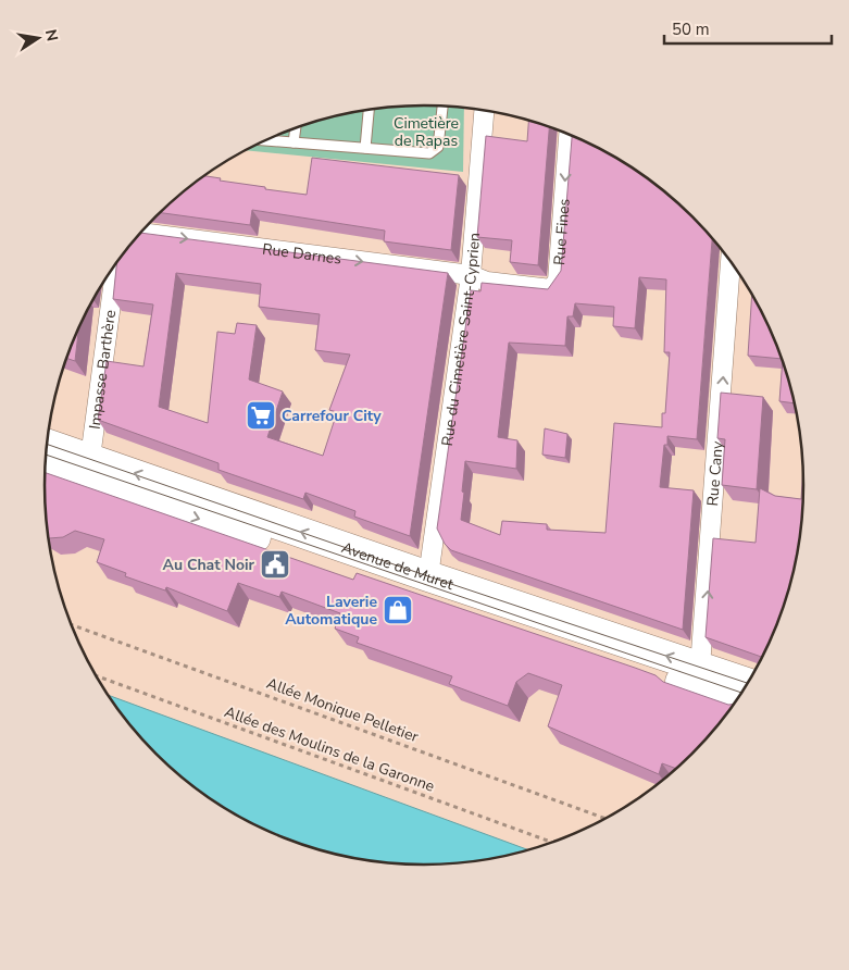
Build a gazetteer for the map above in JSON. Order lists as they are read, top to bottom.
{
  "streets": {
    "main road": ["Avenue de Muret"],
    "street": [
      "Rue Fines",
      "Rue Darnes",
      "Rue du Cimetière Saint-Cyprien",
      "Impasse Barthère",
      "Rue Cany"
    ],
    "path": ["Allée Monique Pelletier", "Allée des Moulins de la Garonne"]
  },
  "crossings": [
    ["Rue Fines", "Rue Darnes"],
    ["Rue Fines", "Rue du Cimetière Saint-Cyprien"],
    ["Rue Darnes", "Rue du Cimetière Saint-Cyprien"],
    ["Rue du Cimetière Saint-Cyprien", "Avenue de Muret"],
    ["Impasse Barthère", "Avenue de Muret"],
    ["Rue Cany", "Avenue de Muret"]
  ],
  "one_way": ["Rue Darnes", "Rue Cany"],
  "parks": ["Cimetière de Rapas"],
  "places": {
    "supermarket": ["Carrefour City"],
    "public building": ["Au Chat Noir"],
    "shop": ["Laverie Automatique"]
  },
  "scale_bar": "50 m",
  "north": "right"
}
